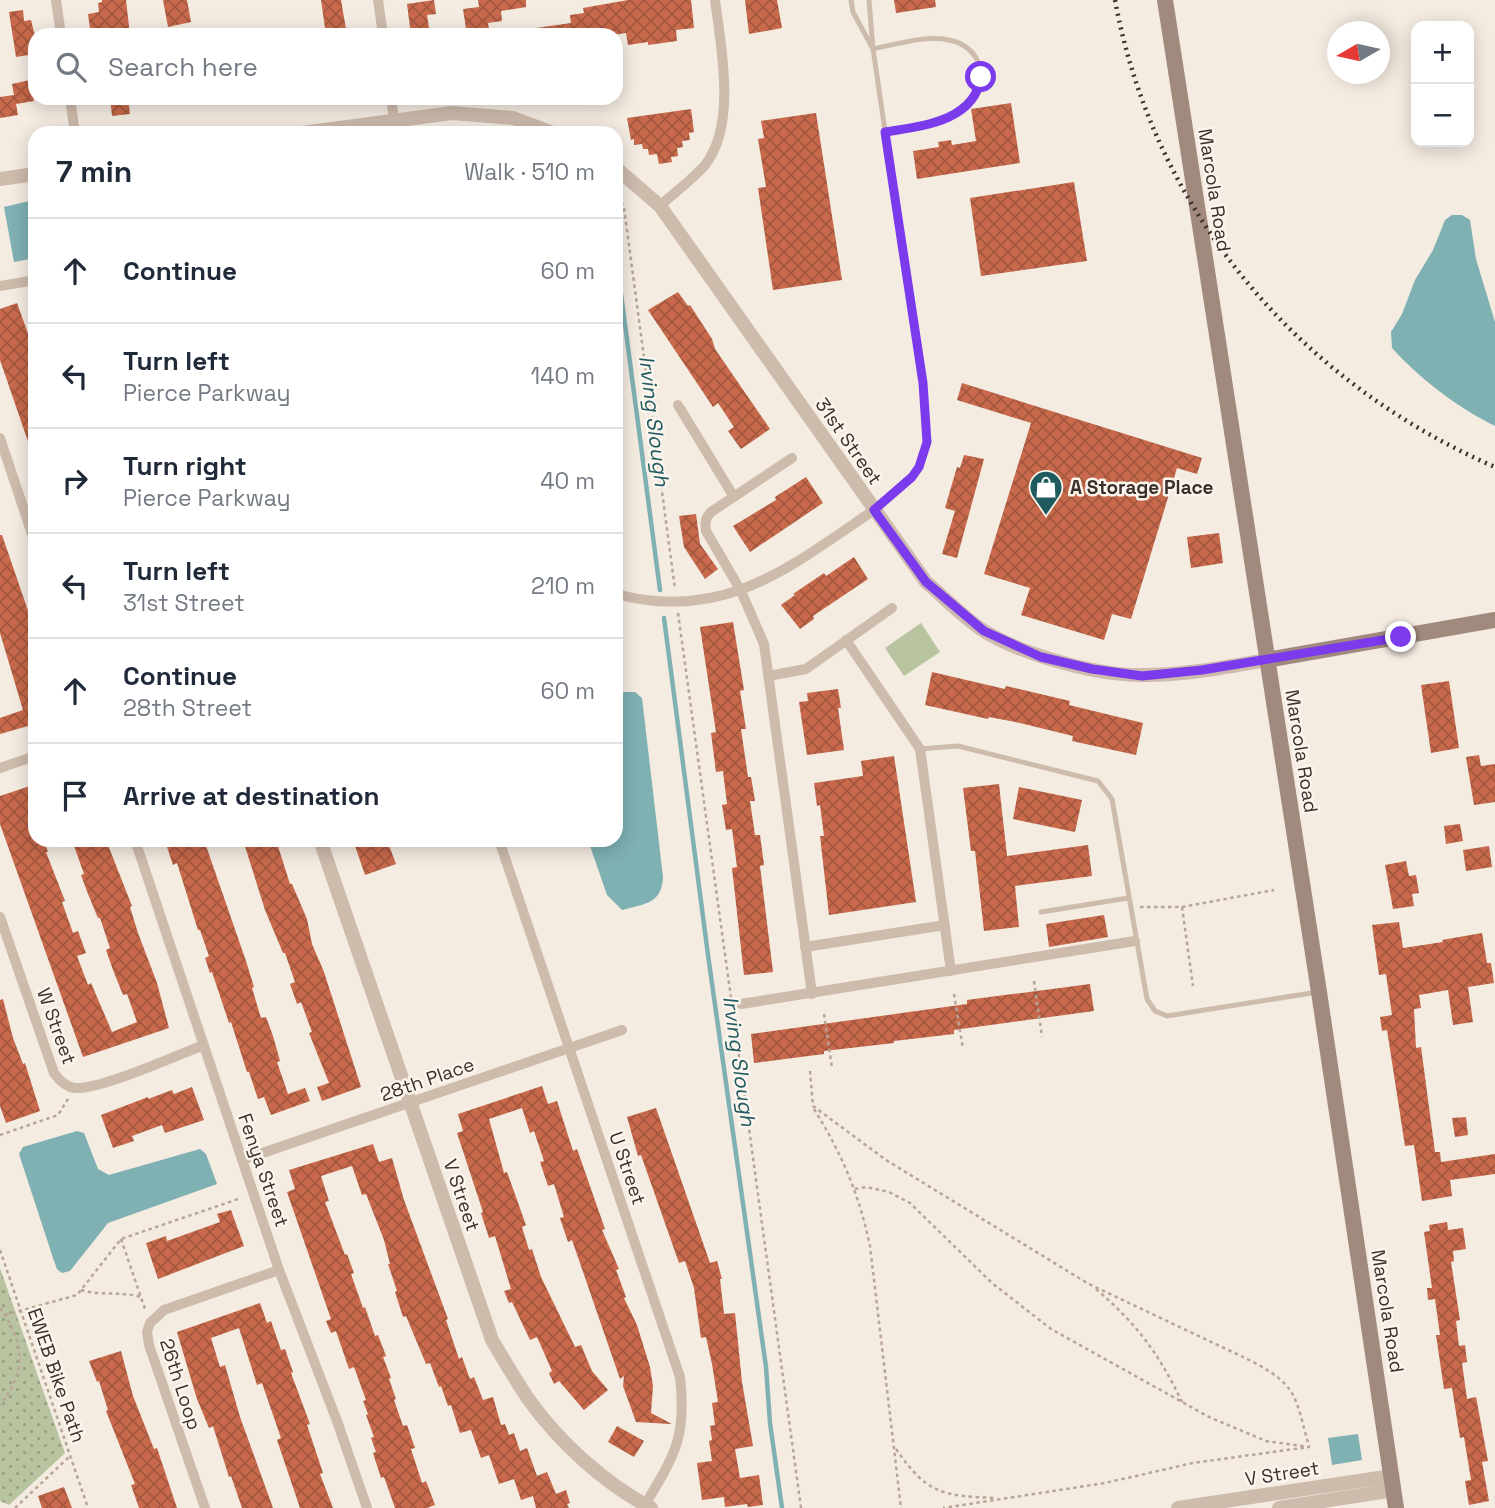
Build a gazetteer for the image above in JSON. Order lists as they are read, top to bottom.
{
  "streets": {
    "main road": ["Marcola Road"],
    "street": [
      "31st Street",
      "W Street",
      "28th Place",
      "U Street",
      "Fenya Street",
      "V Street",
      "26th Loop"
    ],
    "path": ["EWEB Bike Path"]
  },
  "crossings": [
    ["Marcola Road", "31st Street"],
    ["Marcola Road", "V Street"],
    ["W Street", "Fenya Street"],
    ["28th Place", "U Street"],
    ["28th Place", "Fenya Street"],
    ["28th Place", "V Street"],
    ["U Street", "V Street"],
    ["Fenya Street", "26th Loop"]
  ],
  "water": ["Irving Slough"],
  "places": {
    "shop": ["A Storage Place"]
  },
  "north": "left",
  "page": {
    "map_buttons": ["+", "−"],
    "search": "Search here",
    "heading": ["7 min", "Walk · 510 m"],
    "list": [
      ["Continue", "60 m"],
      ["Turn left", "Pierce Parkway", "140 m"],
      ["Turn right", "Pierce Parkway", "40 m"],
      ["Turn left", "31st Street", "210 m"],
      ["Continue", "28th Street", "60 m"],
      "Arrive at destination"
    ]
  }
}
